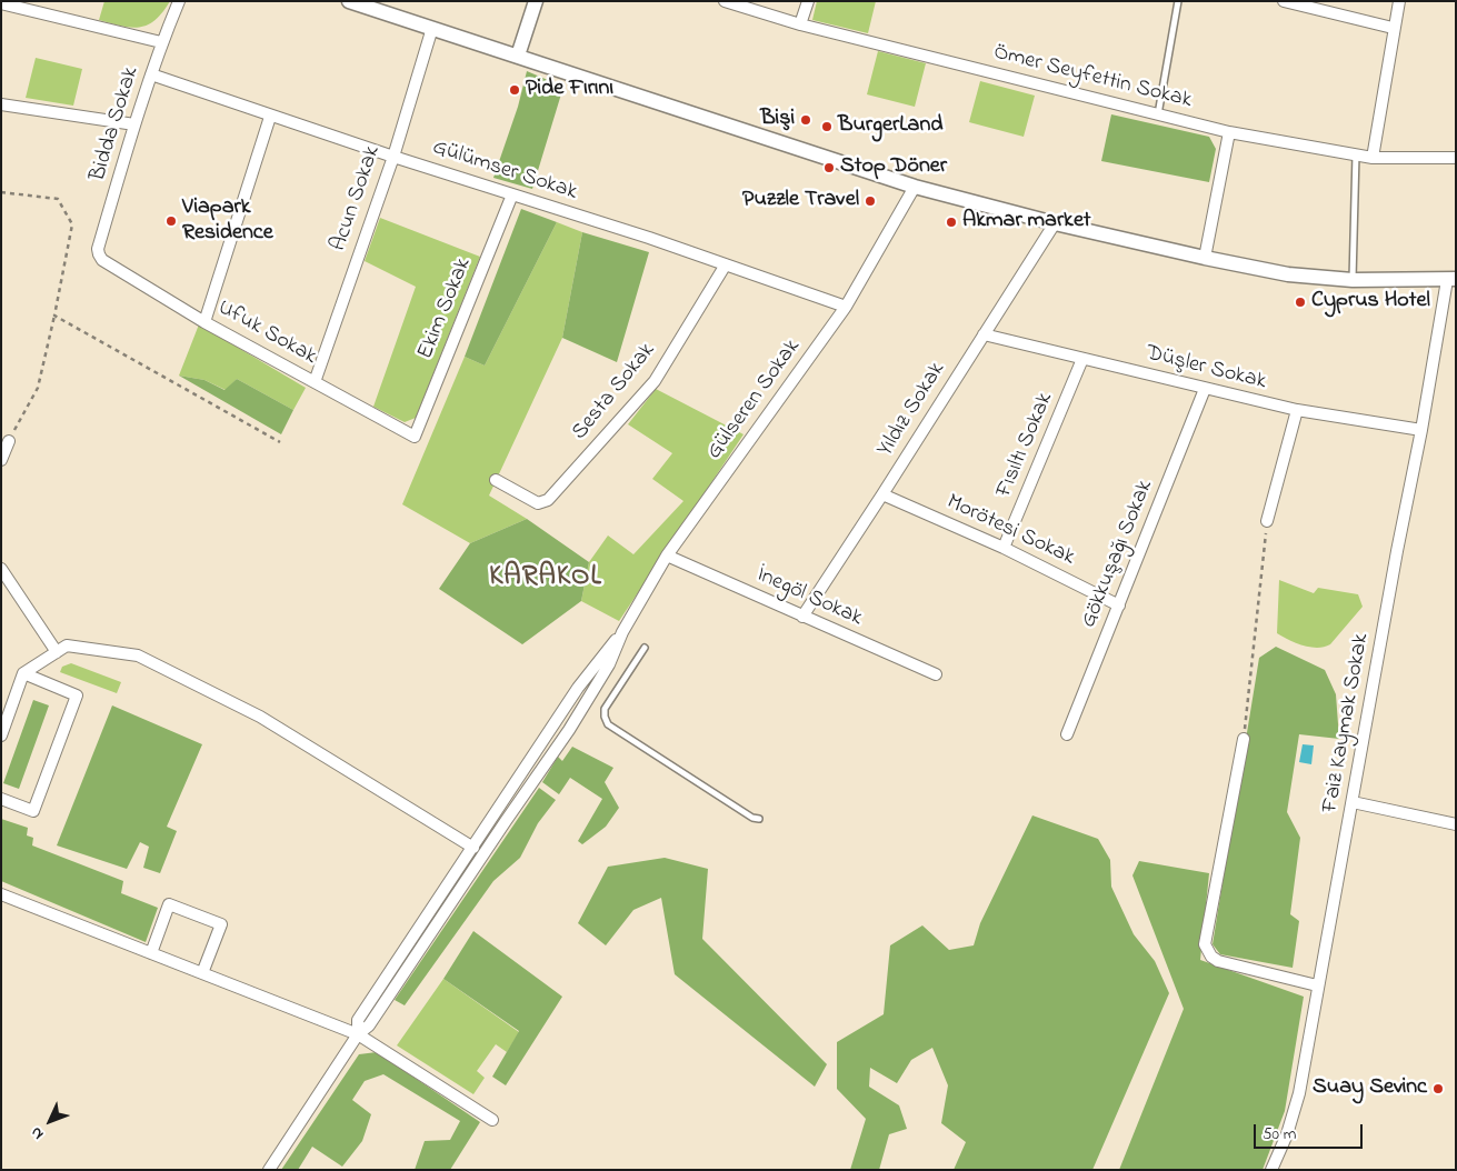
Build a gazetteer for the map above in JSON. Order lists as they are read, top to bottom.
{
  "streets": {
    "street": [
      "Ömer Seyfettin Sokak",
      "Bidda Sokak",
      "Gülümser Sokak",
      "Acun Sokak",
      "Ekim Sokak",
      "Ufuk Sokak",
      "Düşler Sokak",
      "Sesta Sokak",
      "Gülseren Sokak",
      "Yıldız Sokak",
      "Fısıltı Sokak",
      "Morötesi Sokak",
      "Gökkuşağı Sokak",
      "İnegöl Sokak",
      "Faiz Kaymak Sokak"
    ]
  },
  "crossings": [
    ["Bidda Sokak", "Gülümser Sokak"],
    ["Bidda Sokak", "Ufuk Sokak"],
    ["Gülümser Sokak", "Acun Sokak"],
    ["Gülümser Sokak", "Ekim Sokak"],
    ["Gülümser Sokak", "Sesta Sokak"],
    ["Gülümser Sokak", "Gülseren Sokak"],
    ["Acun Sokak", "Ufuk Sokak"],
    ["Ekim Sokak", "Ufuk Sokak"],
    ["Düşler Sokak", "Yıldız Sokak"],
    ["Düşler Sokak", "Fısıltı Sokak"],
    ["Düşler Sokak", "Gökkuşağı Sokak"],
    ["Düşler Sokak", "Faiz Kaymak Sokak"],
    ["Gülseren Sokak", "İnegöl Sokak"],
    ["Yıldız Sokak", "Morötesi Sokak"],
    ["Yıldız Sokak", "İnegöl Sokak"],
    ["Fısıltı Sokak", "Morötesi Sokak"],
    ["Morötesi Sokak", "Gökkuşağı Sokak"]
  ],
  "districts": ["KARAKOL"],
  "places": [
    "Pide Fırını",
    "Bişi",
    "BurgerLand",
    "Stop Döner",
    "Puzzle Travel",
    "Viapark Residence",
    "Akmar market",
    "Cyprus Hotel",
    "Suay Sevinc"
  ],
  "scale_bar": "50 m",
  "north": "bottom left"
}
